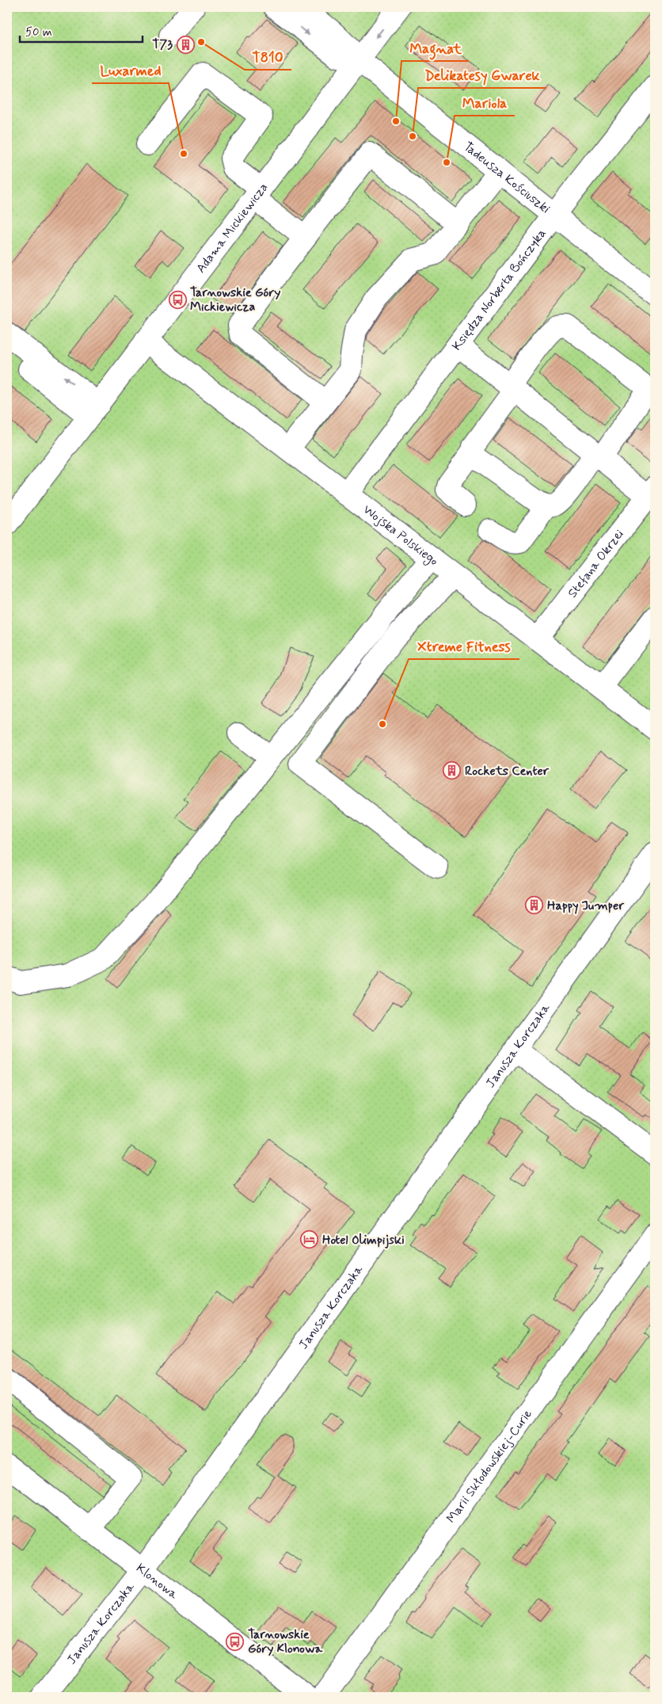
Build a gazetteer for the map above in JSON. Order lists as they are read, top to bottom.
{
  "streets": {
    "street": [
      "Tadeusza Kościuszki",
      "Adama Mickiewicza",
      "Księdza Norberta Bończyka",
      "Wojska Polskiego",
      "Stefana Okrzei",
      "Janusza Korczaka",
      "Marii Skłodowskiej-Curie",
      "Klonowa"
    ]
  },
  "crossings": [
    ["Tadeusza Kościuszki", "Adama Mickiewicza"],
    ["Tadeusza Kościuszki", "Księdza Norberta Bończyka"],
    ["Adama Mickiewicza", "Wojska Polskiego"],
    ["Księdza Norberta Bończyka", "Wojska Polskiego"],
    ["Wojska Polskiego", "Stefana Okrzei"],
    ["Janusza Korczaka", "Klonowa"]
  ],
  "places": {
    "other": [
      "T810",
      "Magnat",
      "Delikatesy Gwarek",
      "Luxarmed",
      "Mariola",
      "Xtreme Fitness"
    ],
    "building": ["T73", "Rockets Center", "Happy Jumper"],
    "bus stop": ["Tarnowskie Góry Mickiewicza", "Tarnowskie Góry Klonowa"],
    "hotel": ["Hotel Olimpijski"]
  },
  "scale_bar": "50 m"
}
